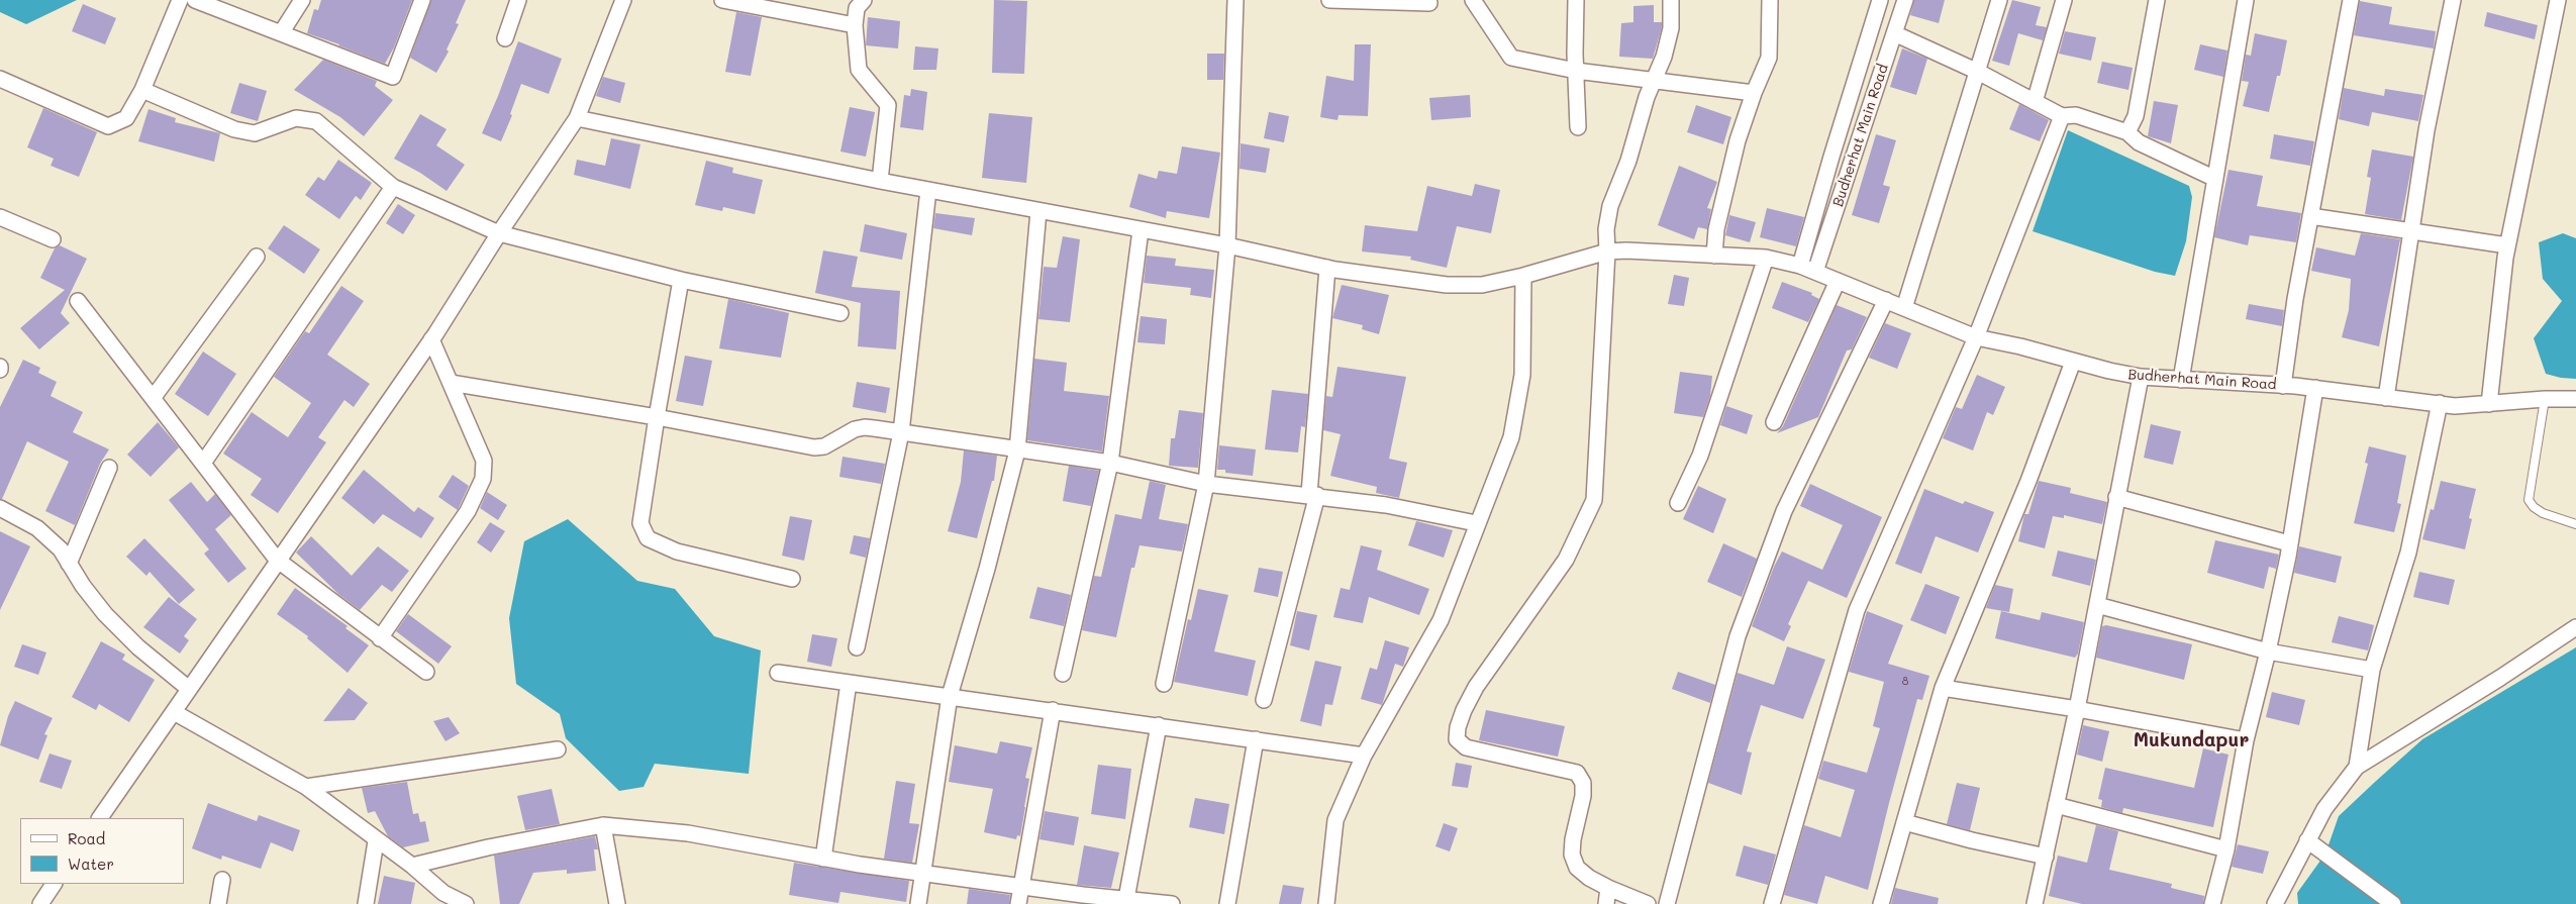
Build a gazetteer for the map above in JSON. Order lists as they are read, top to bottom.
{
  "streets": {
    "street": ["Budherhat Main Road"]
  },
  "districts": ["Mukundapur"],
  "house_numbers": ["8"],
  "legend": ["Road", "Water"]
}
